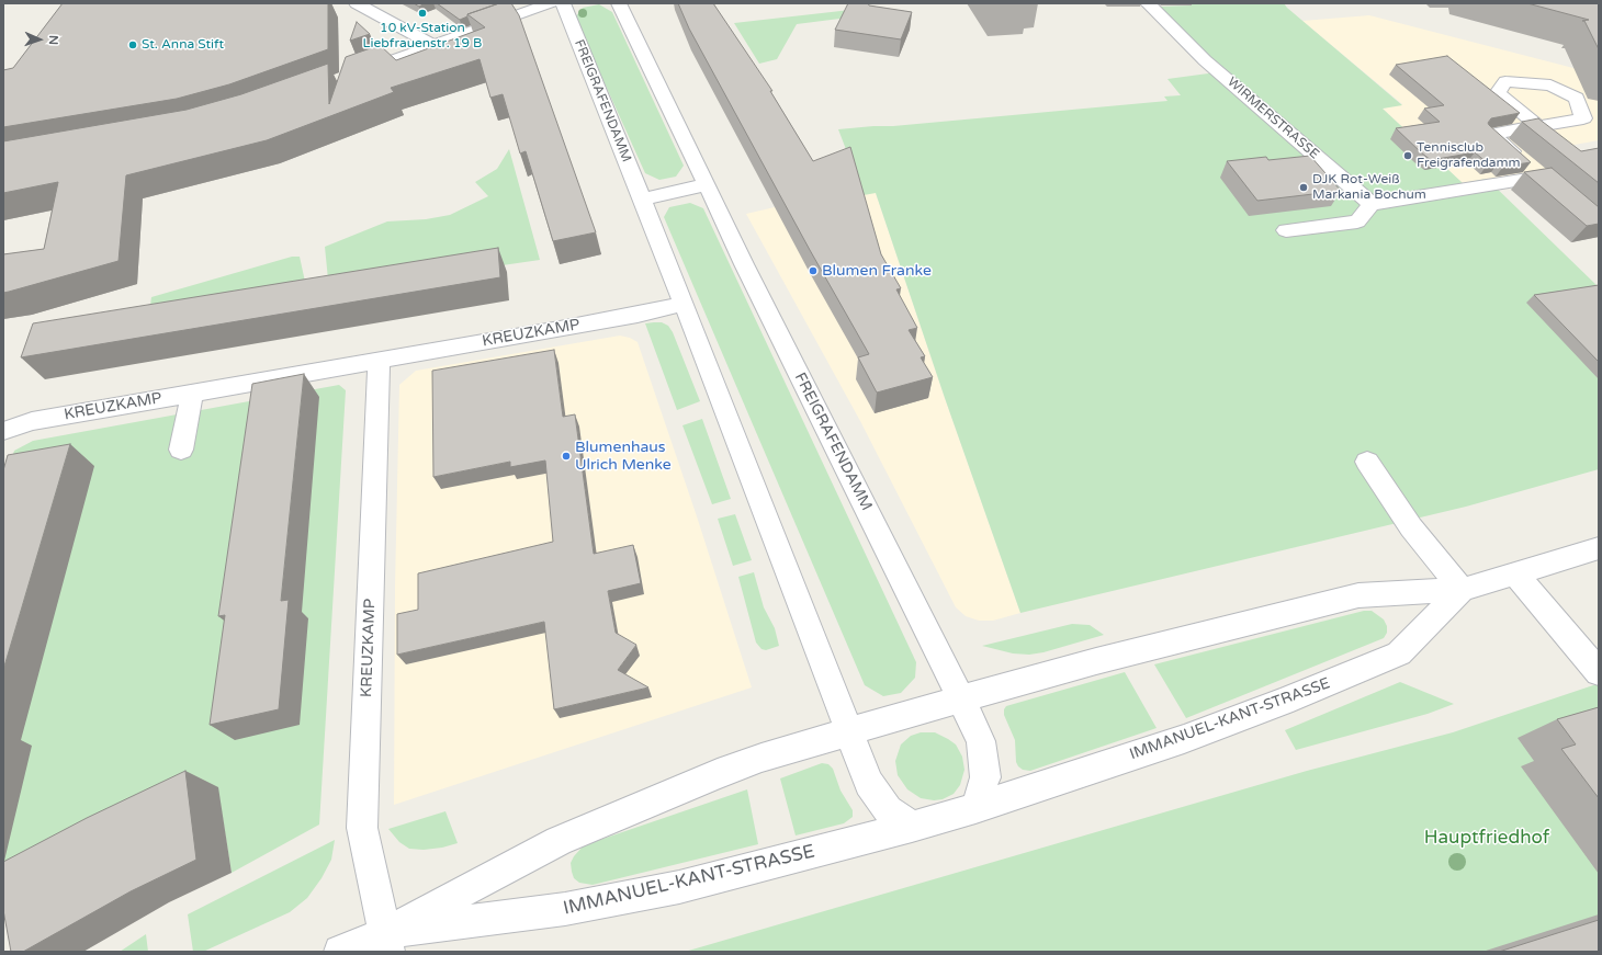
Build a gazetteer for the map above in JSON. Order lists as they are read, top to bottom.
{
  "streets": {
    "street": [
      "FREIGRAFENDAMM",
      "WIRMERSTRASSE",
      "KREUZKAMP",
      "IMMANUEL-KANT-STRASSE"
    ]
  },
  "crossings": [
    ["FREIGRAFENDAMM", "KREUZKAMP"],
    ["FREIGRAFENDAMM", "IMMANUEL-KANT-STRASSE"],
    ["KREUZKAMP", "IMMANUEL-KANT-STRASSE"]
  ],
  "parks": ["Hauptfriedhof"],
  "places": [
    "10 kV-Station Liebfrauenstr. 19 B",
    "St. Anna Stift",
    "Tennisclub Freigrafendamm",
    "DJK Rot-Weiß Markania Bochum",
    "Blumen Franke",
    "Blumenhaus Ulrich Menke"
  ],
  "north": "right"
}
